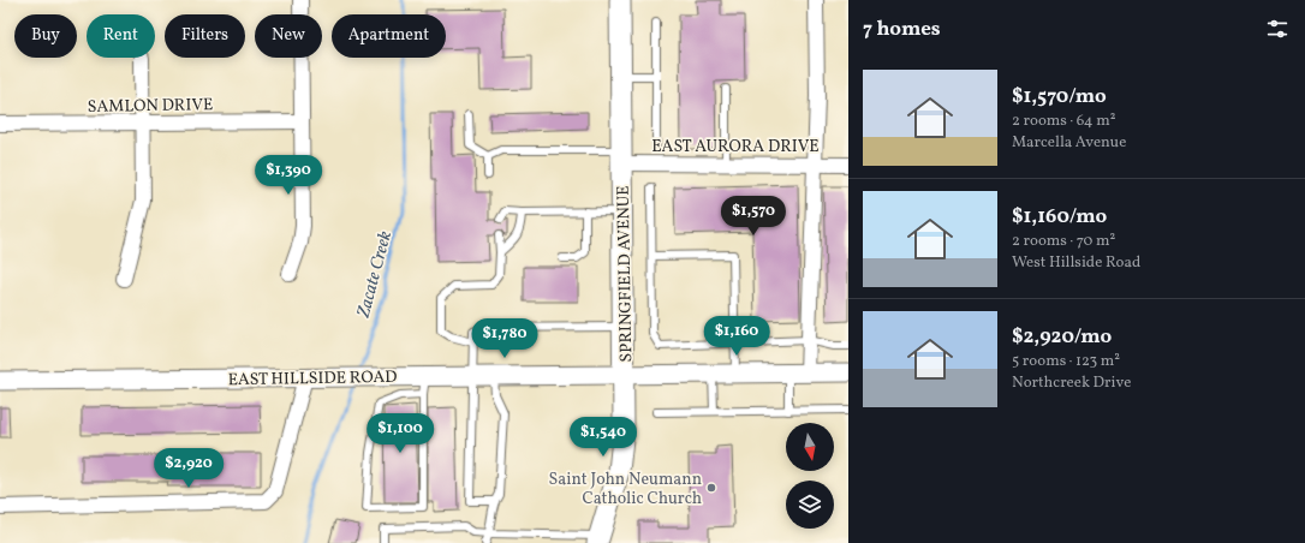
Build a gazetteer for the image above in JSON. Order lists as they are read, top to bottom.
{
  "streets": {
    "main road": ["SPRINGFIELD AVENUE"],
    "street": ["SAMLON DRIVE", "EAST AURORA DRIVE", "EAST HILLSIDE ROAD"]
  },
  "crossings": [
    ["EAST AURORA DRIVE", "SPRINGFIELD AVENUE"],
    ["SPRINGFIELD AVENUE", "EAST HILLSIDE ROAD"]
  ],
  "water": ["Zacate Creek"],
  "places": ["Saint John Neumann Catholic Church"],
  "north": "bottom",
  "page": {
    "heading": "7 homes",
    "chip": [
      "Buy",
      "Rent",
      "Filters",
      "New",
      "Apartment"
    ],
    "list": [
      {
        "name": "$1,570/mo",
        "note": "2 rooms · 64 m² · Marcella Avenue"
      },
      {
        "name": "$1,160/mo",
        "note": "2 rooms · 70 m² · West Hillside Road"
      },
      {
        "name": "$2,920/mo",
        "note": "5 rooms · 123 m² · Northcreek Drive"
      }
    ],
    "price": [
      "$1,390",
      "$1,570",
      "$1,160",
      "$1,780",
      "$1,100",
      "$1,540",
      "$2,920"
    ]
  }
}
